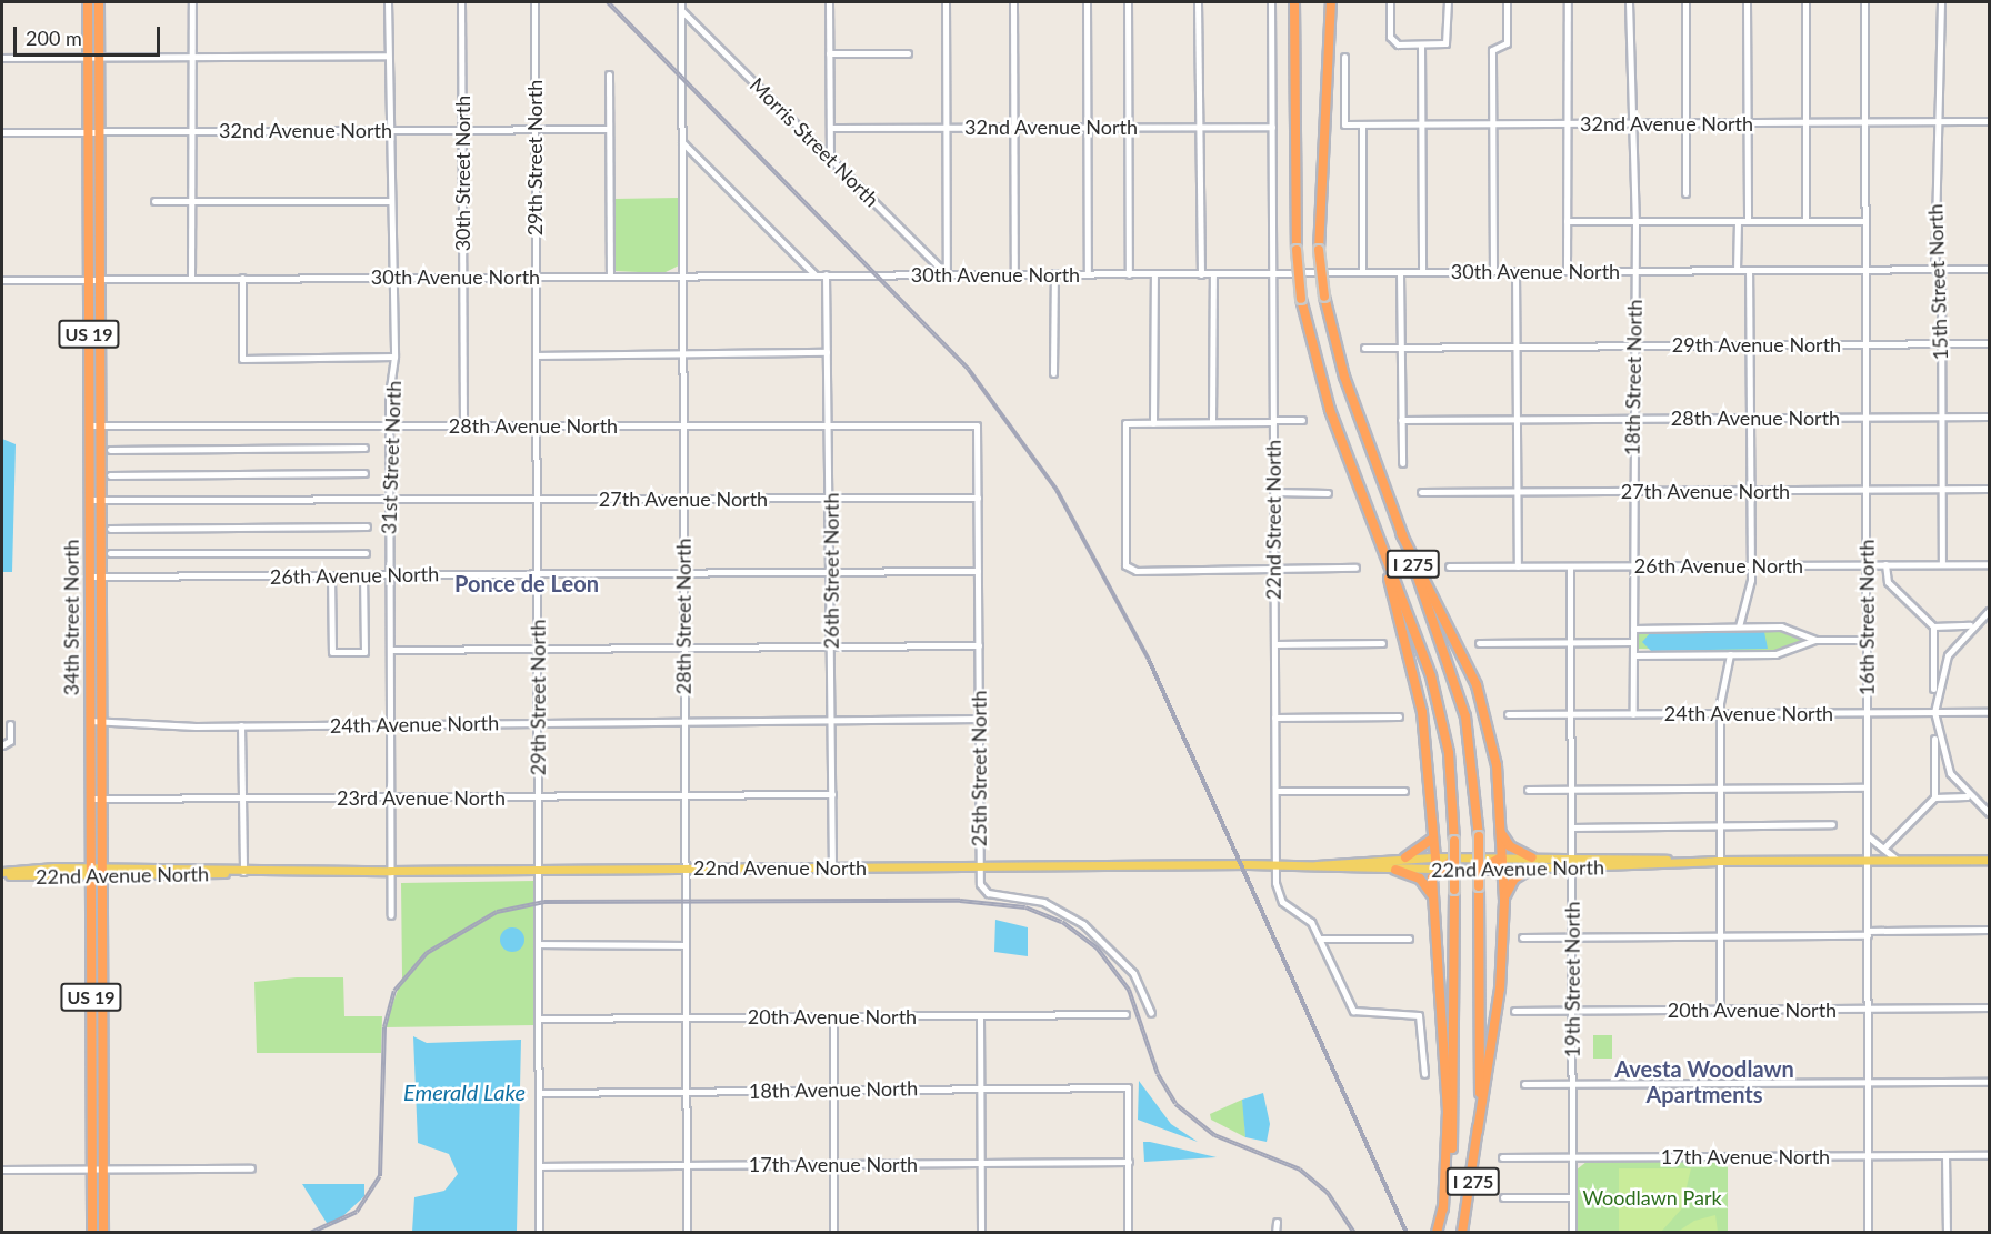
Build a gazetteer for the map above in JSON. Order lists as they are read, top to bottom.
{
  "streets": {
    "highway": ["US 19", "I 275", "34th Street North"],
    "main road": ["22nd Avenue North"],
    "street": [
      "32nd Avenue North",
      "Morris Street North",
      "29th Street North",
      "30th Street North",
      "30th Avenue North",
      "15th Street North",
      "29th Avenue North",
      "18th Street North",
      "28th Avenue North",
      "31st Street North",
      "27th Avenue North",
      "22nd Street North",
      "26th Avenue North",
      "26th Street North",
      "28th Street North",
      "16th Street North",
      "24th Avenue North",
      "25th Street North",
      "23rd Avenue North",
      "19th Street North",
      "20th Avenue North",
      "18th Avenue North",
      "17th Avenue North"
    ]
  },
  "crossings": [
    ["32nd Avenue North", "29th Street North"],
    ["32nd Avenue North", "30th Street North"],
    ["32nd Avenue North", "15th Street North"],
    ["32nd Avenue North", "18th Street North"],
    ["32nd Avenue North", "31st Street North"],
    ["32nd Avenue North", "22nd Street North"],
    ["32nd Avenue North", "34th Street North"],
    ["32nd Avenue North", "16th Street North"],
    ["Morris Street North", "30th Avenue North"],
    ["Morris Street North", "28th Street North"],
    ["29th Street North", "30th Avenue North"],
    ["29th Street North", "28th Avenue North"],
    ["29th Street North", "27th Avenue North"],
    ["29th Street North", "26th Avenue North"],
    ["29th Street North", "24th Avenue North"],
    ["29th Street North", "23rd Avenue North"],
    ["29th Street North", "22nd Avenue North"],
    ["29th Street North", "20th Avenue North"],
    ["29th Street North", "18th Avenue North"],
    ["29th Street North", "17th Avenue North"],
    ["30th Street North", "30th Avenue North"],
    ["30th Street North", "28th Avenue North"],
    ["30th Avenue North", "15th Street North"],
    ["30th Avenue North", "18th Street North"],
    ["30th Avenue North", "31st Street North"],
    ["30th Avenue North", "22nd Street North"],
    ["30th Avenue North", "26th Street North"],
    ["30th Avenue North", "28th Street North"],
    ["30th Avenue North", "34th Street North"],
    ["30th Avenue North", "16th Street North"],
    ["15th Street North", "29th Avenue North"],
    ["15th Street North", "28th Avenue North"],
    ["15th Street North", "27th Avenue North"],
    ["15th Street North", "26th Avenue North"],
    ["29th Avenue North", "18th Street North"],
    ["29th Avenue North", "16th Street North"],
    ["18th Street North", "28th Avenue North"],
    ["18th Street North", "27th Avenue North"],
    ["18th Street North", "26th Avenue North"],
    ["18th Street North", "24th Avenue North"],
    ["28th Avenue North", "31st Street North"],
    ["28th Avenue North", "26th Street North"],
    ["28th Avenue North", "28th Street North"],
    ["28th Avenue North", "34th Street North"],
    ["28th Avenue North", "16th Street North"],
    ["28th Avenue North", "25th Street North"],
    ["31st Street North", "27th Avenue North"],
    ["31st Street North", "26th Avenue North"],
    ["31st Street North", "24th Avenue North"],
    ["31st Street North", "23rd Avenue North"],
    ["31st Street North", "22nd Avenue North"],
    ["27th Avenue North", "26th Street North"],
    ["27th Avenue North", "28th Street North"],
    ["27th Avenue North", "34th Street North"],
    ["27th Avenue North", "16th Street North"],
    ["27th Avenue North", "25th Street North"],
    ["22nd Street North", "22nd Avenue North"],
    ["26th Avenue North", "26th Street North"],
    ["26th Avenue North", "28th Street North"],
    ["26th Avenue North", "34th Street North"],
    ["26th Avenue North", "16th Street North"],
    ["26th Avenue North", "25th Street North"],
    ["26th Avenue North", "19th Street North"],
    ["26th Street North", "24th Avenue North"],
    ["26th Street North", "23rd Avenue North"],
    ["26th Street North", "22nd Avenue North"],
    ["28th Street North", "24th Avenue North"],
    ["28th Street North", "23rd Avenue North"],
    ["28th Street North", "22nd Avenue North"],
    ["28th Street North", "20th Avenue North"],
    ["28th Street North", "18th Avenue North"],
    ["28th Street North", "17th Avenue North"],
    ["34th Street North", "24th Avenue North"],
    ["34th Street North", "23rd Avenue North"],
    ["34th Street North", "22nd Avenue North"],
    ["16th Street North", "24th Avenue North"],
    ["16th Street North", "22nd Avenue North"],
    ["16th Street North", "20th Avenue North"],
    ["16th Street North", "17th Avenue North"],
    ["24th Avenue North", "25th Street North"],
    ["24th Avenue North", "19th Street North"],
    ["25th Street North", "22nd Avenue North"],
    ["22nd Avenue North", "19th Street North"],
    ["19th Street North", "20th Avenue North"],
    ["19th Street North", "17th Avenue North"],
    ["18th Avenue North", "17th Avenue North"]
  ],
  "districts": ["Ponce de Leon", "Avesta Woodlawn Apartments"],
  "water": ["Emerald Lake"],
  "parks": ["Woodlawn Park"],
  "scale_bar": "200 m"
}
